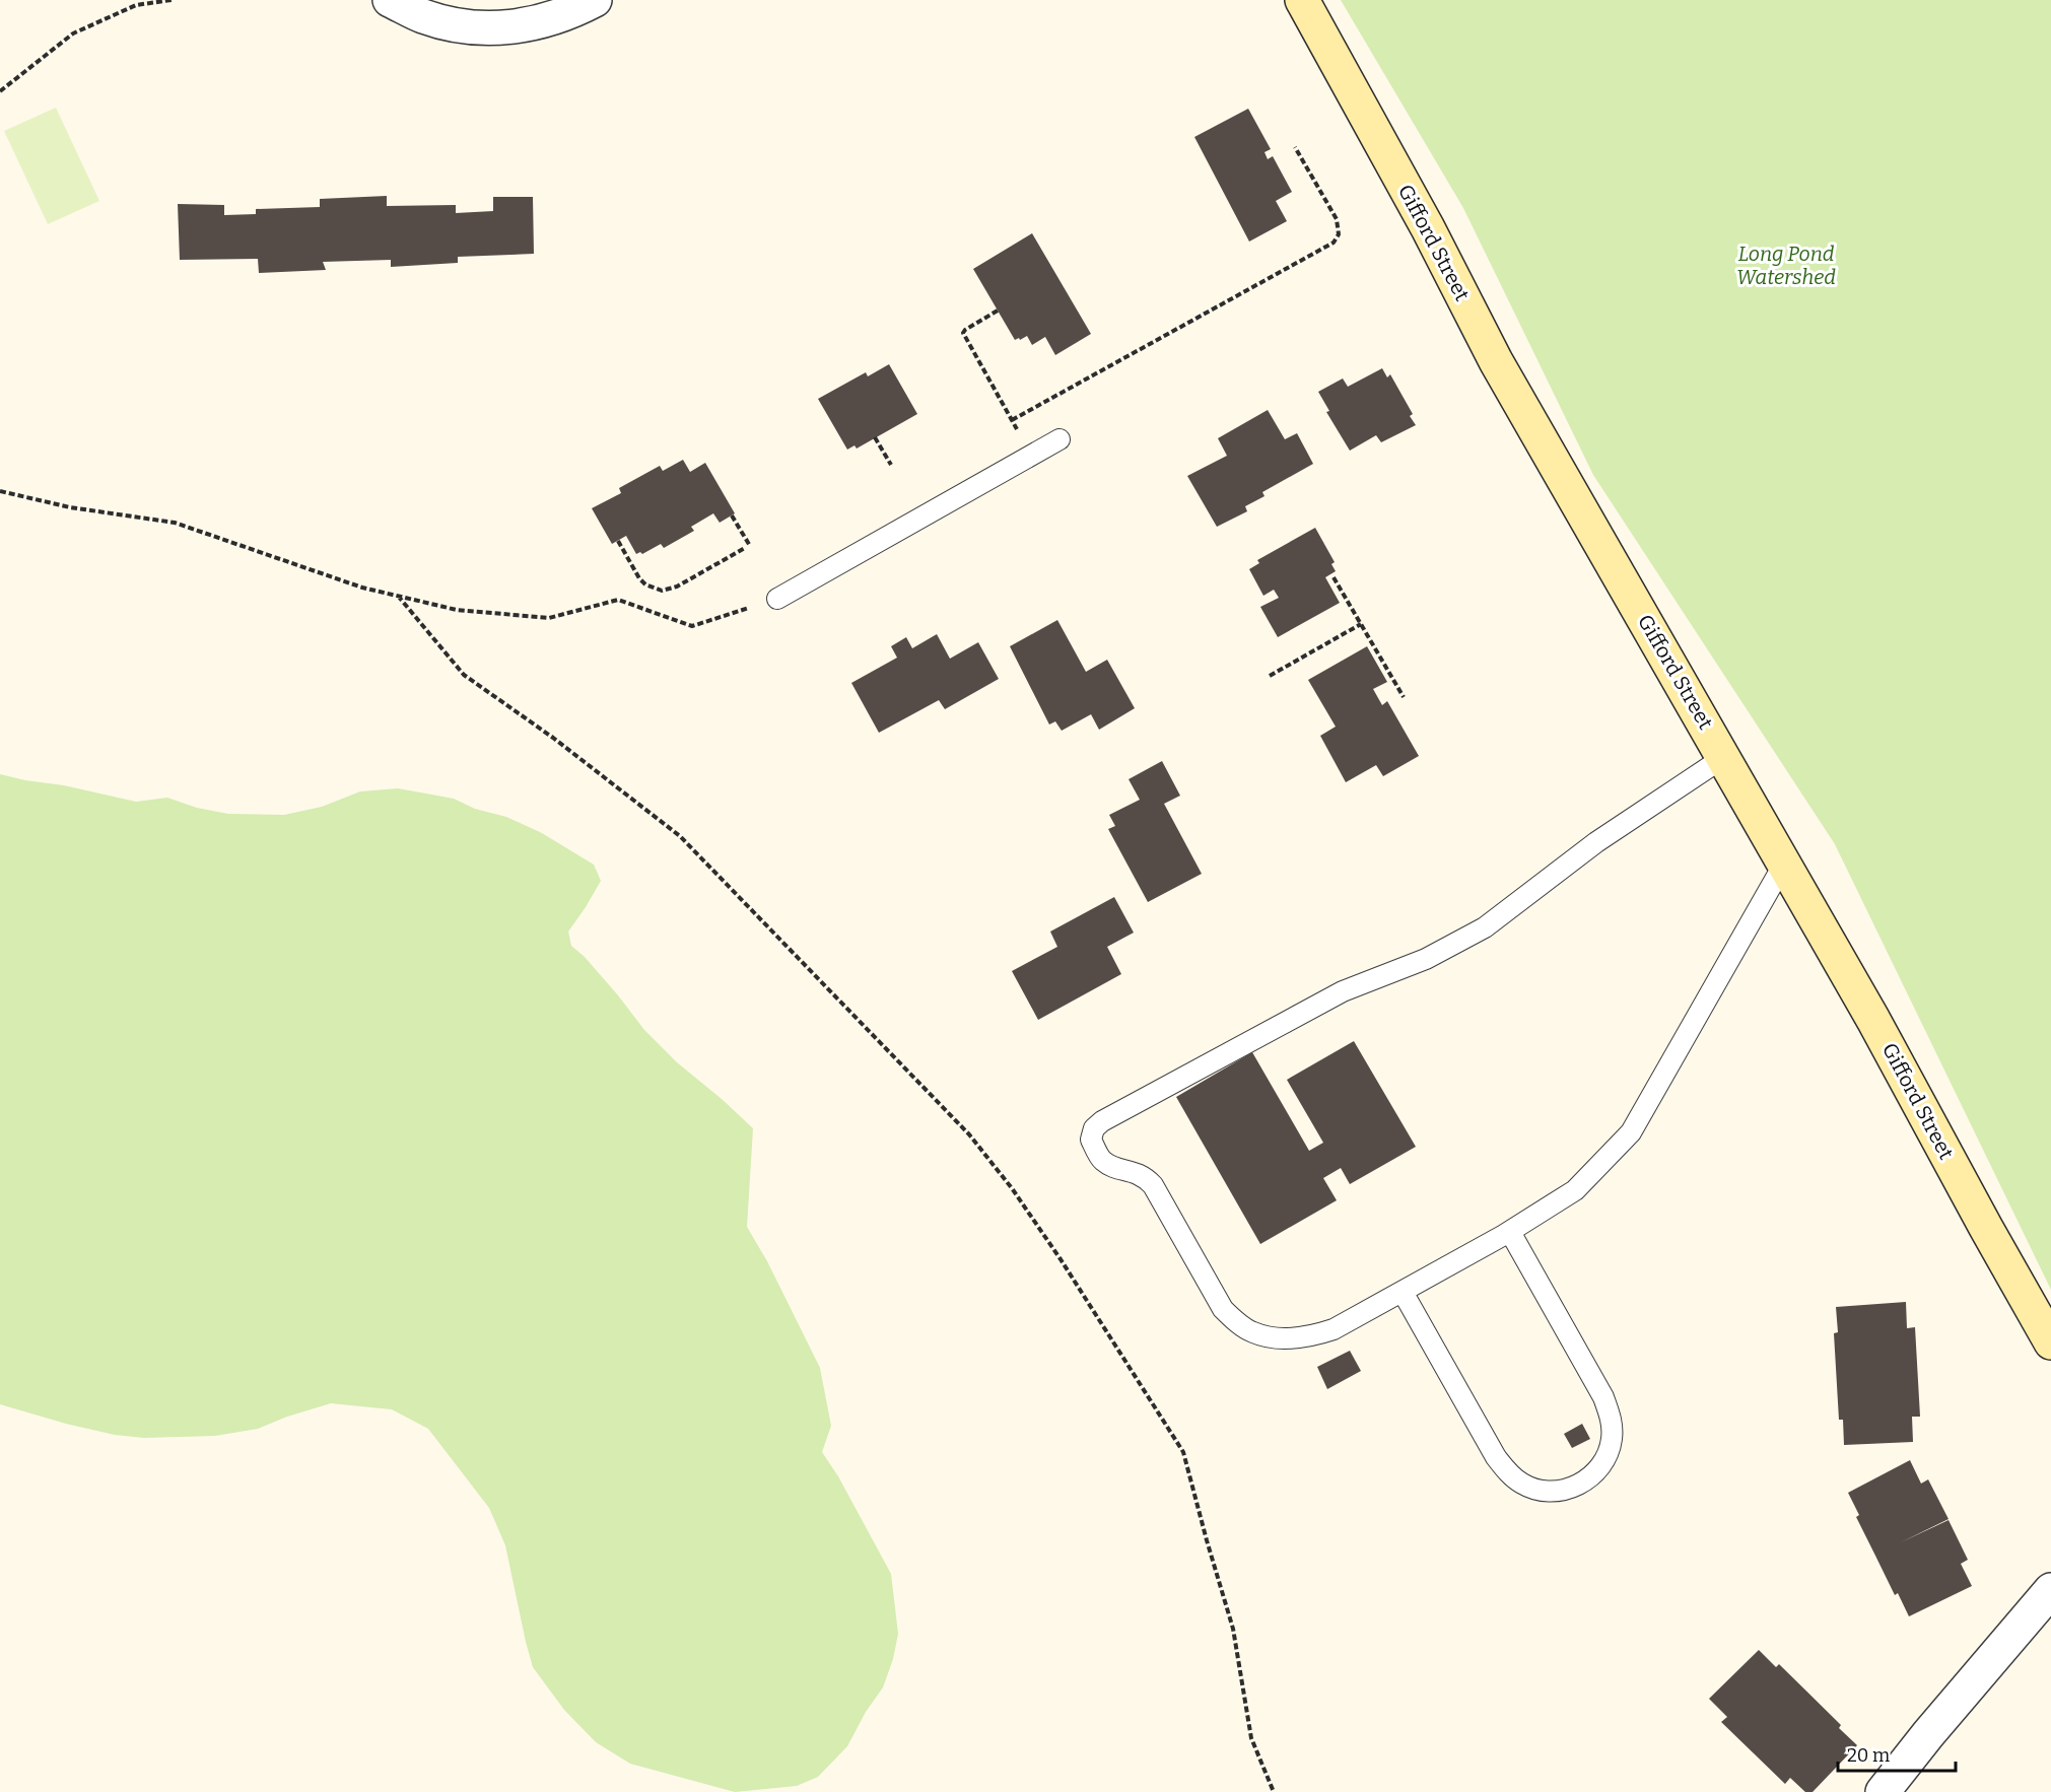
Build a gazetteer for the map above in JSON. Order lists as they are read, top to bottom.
{
  "streets": {
    "main road": ["Gifford Street"]
  },
  "parks": ["Long Pond Watershed"],
  "scale_bar": "20 m"
}
